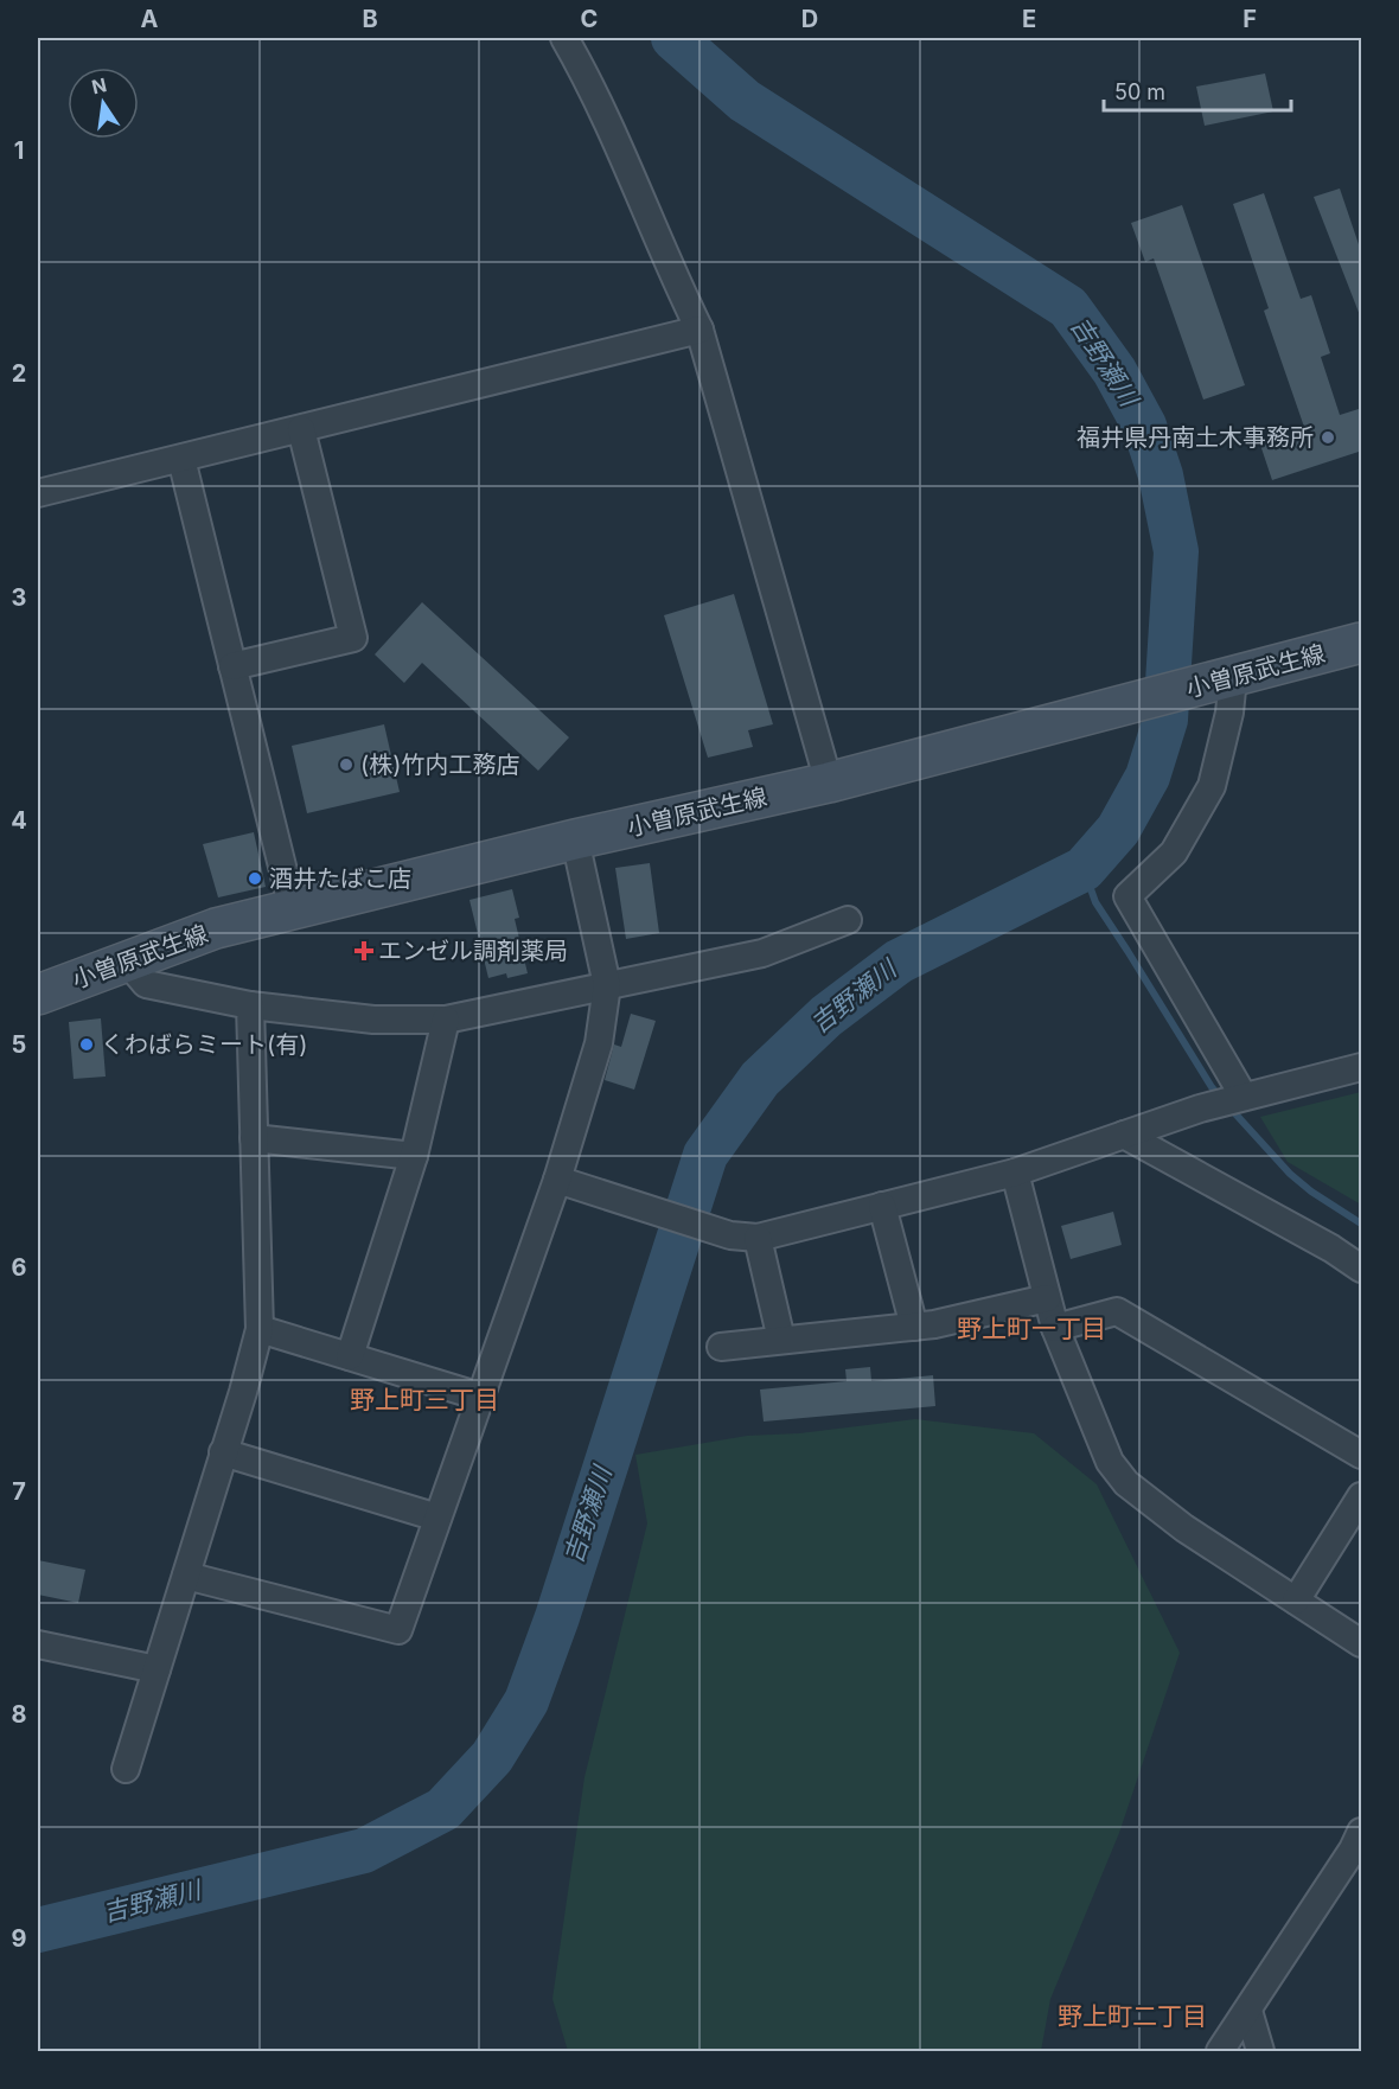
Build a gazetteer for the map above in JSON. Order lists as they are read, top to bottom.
{
  "streets": {
    "main road": ["小曽原武生線"]
  },
  "districts": ["野上町一丁目", "野上町三丁目", "野上町二丁目"],
  "water": ["吉野瀬川"],
  "places": {
    "other": [
      "福井県丹南土木事務所",
      "(株)竹内工務店",
      "酒井たばこ店",
      "くわばらミート(有)"
    ],
    "health": ["エンゼル調剤薬局"]
  },
  "scale_bar": "50 m",
  "north": "top",
  "grid": {
    "columns": [
      "A",
      "B",
      "C",
      "D",
      "E",
      "F"
    ],
    "rows": [
      "1",
      "2",
      "3",
      "4",
      "5",
      "6",
      "7",
      "8",
      "9"
    ]
  }
}
